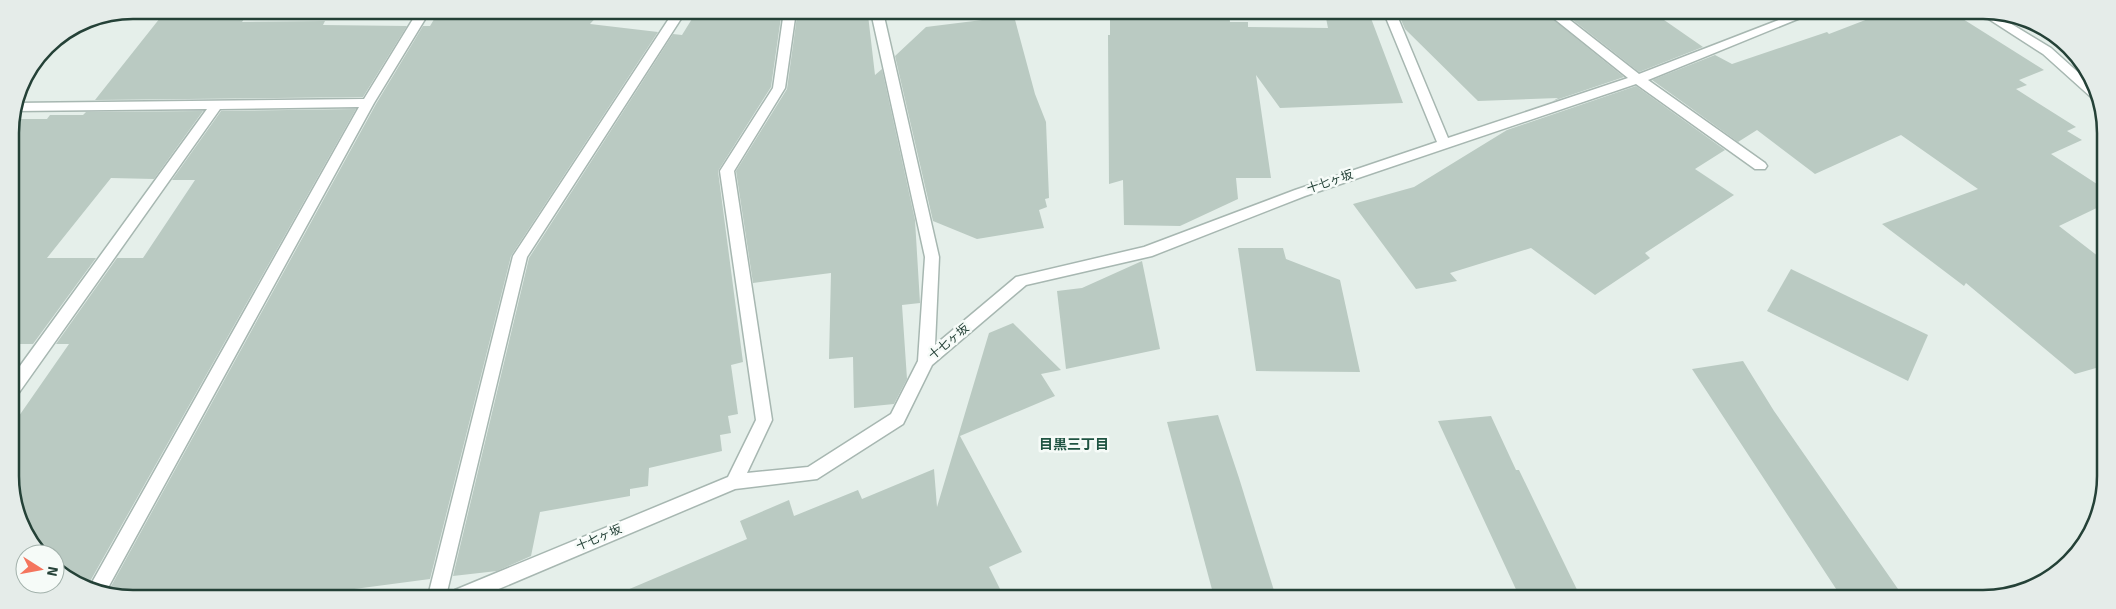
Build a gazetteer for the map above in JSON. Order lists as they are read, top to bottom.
{
  "streets": {
    "street": ["十七ヶ坂"]
  },
  "districts": ["目黒三丁目"],
  "north": "right"
}
